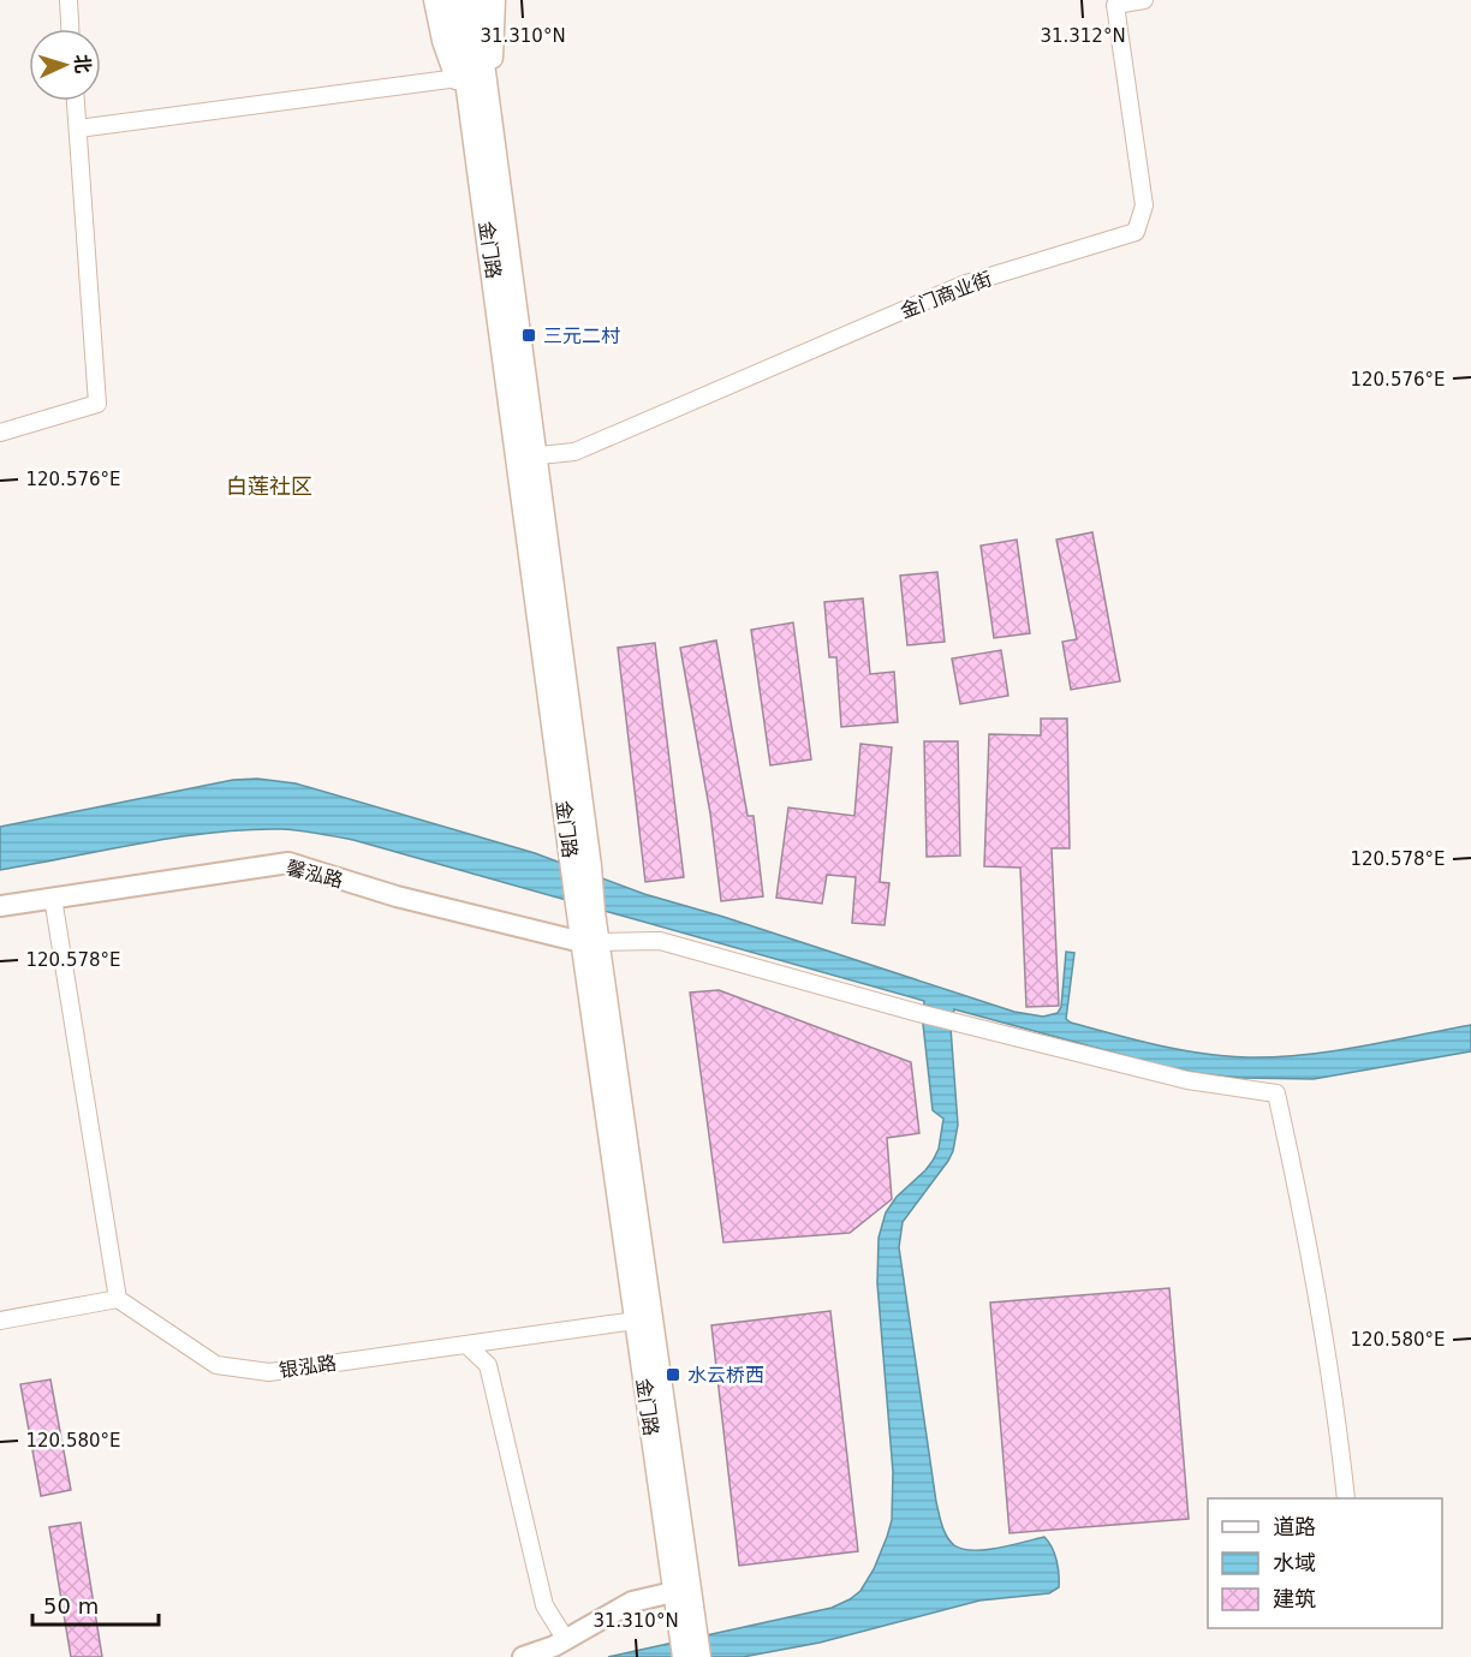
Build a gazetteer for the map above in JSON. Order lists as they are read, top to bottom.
{
  "streets": {
    "main road": ["金门路"],
    "street": ["金门商业街", "馨泓路", "银泓路"]
  },
  "crossings": [
    ["金门路", "金门商业街"],
    ["金门路", "馨泓路"],
    ["金门路", "银泓路"]
  ],
  "districts": ["白莲社区"],
  "places": {
    "transit": ["三元二村", "水云桥西"]
  },
  "legend": ["道路", "水域", "建筑"],
  "scale_bar": "50 m",
  "north": "right",
  "coordinates": [
    "31.310°N",
    "31.312°N",
    "120.576°E",
    "120.578°E",
    "120.580°E"
  ]
}
